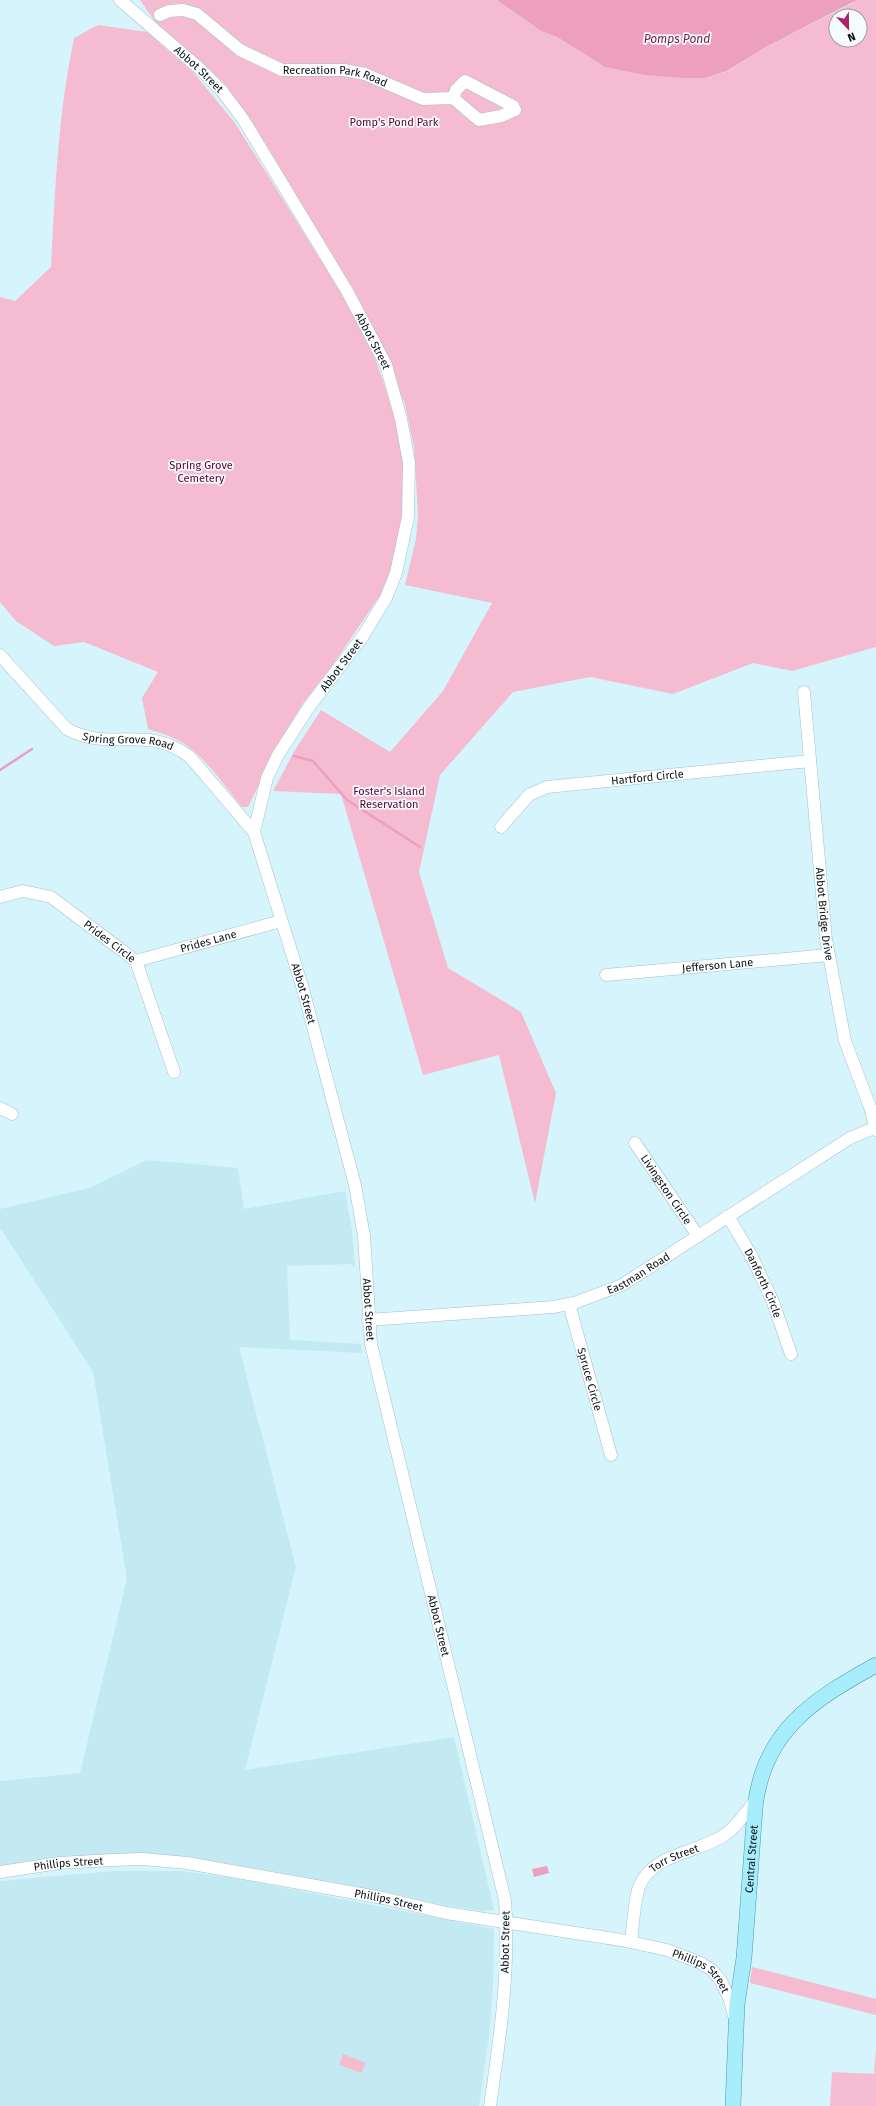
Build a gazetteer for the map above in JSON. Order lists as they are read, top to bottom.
{
  "streets": {
    "main road": ["Central Street"],
    "street": [
      "Abbot Street",
      "Recreation Park Road",
      "Spring Grove Road",
      "Hartford Circle",
      "Abbot Bridge Drive",
      "Prides Lane",
      "Prides Circle",
      "Jefferson Lane",
      "Livingston Circle",
      "Eastman Road",
      "Danforth Circle",
      "Spruce Circle",
      "Torr Street",
      "Phillips Street"
    ]
  },
  "crossings": [
    ["Abbot Street", "Spring Grove Road"],
    ["Abbot Street", "Prides Lane"],
    ["Abbot Street", "Eastman Road"],
    ["Abbot Street", "Phillips Street"],
    ["Hartford Circle", "Abbot Bridge Drive"],
    ["Abbot Bridge Drive", "Jefferson Lane"],
    ["Abbot Bridge Drive", "Eastman Road"],
    ["Prides Lane", "Prides Circle"],
    ["Livingston Circle", "Eastman Road"],
    ["Eastman Road", "Danforth Circle"],
    ["Eastman Road", "Spruce Circle"],
    ["Central Street", "Torr Street"],
    ["Central Street", "Phillips Street"],
    ["Torr Street", "Phillips Street"]
  ],
  "water": ["Pomps Pond"],
  "parks": ["Pomp's Pond Park", "Spring Grove Cemetery", "Foster's Island Reservation"],
  "north": "bottom"
}
